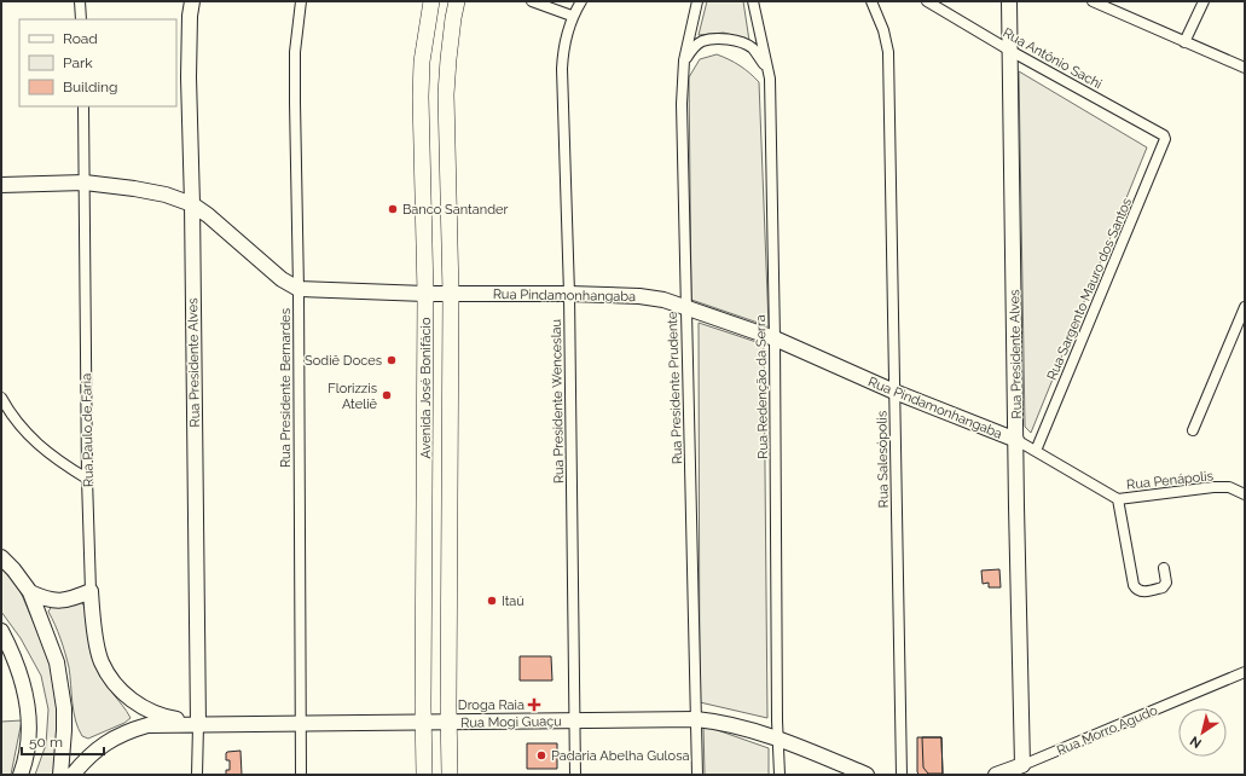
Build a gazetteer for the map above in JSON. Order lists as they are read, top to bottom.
{
  "streets": {
    "main road": ["Avenida José Bonifácio"],
    "street": [
      "Rua Antônio Sachi",
      "Rua Sargento Mauro dos Santos",
      "Rua Pindamonhangaba",
      "Rua Presidente Alves",
      "Rua Redenção da Serra",
      "Rua Presidente Bernardes",
      "Rua Presidente Prudente",
      "Rua Presidente Wenceslau",
      "Rua Paulo de Faria",
      "Rua Salesópolis",
      "Rua Penápolis",
      "Rua Mogi Guaçu",
      "Rua Morro Agudo"
    ]
  },
  "crossings": [
    ["Rua Antônio Sachi", "Rua Sargento Mauro dos Santos"],
    ["Rua Antônio Sachi", "Rua Presidente Alves"],
    ["Rua Sargento Mauro dos Santos", "Rua Pindamonhangaba"],
    ["Rua Pindamonhangaba", "Rua Presidente Alves"],
    ["Rua Pindamonhangaba", "Rua Redenção da Serra"],
    ["Rua Pindamonhangaba", "Rua Presidente Bernardes"],
    ["Rua Pindamonhangaba", "Avenida José Bonifácio"],
    ["Rua Pindamonhangaba", "Rua Presidente Prudente"],
    ["Rua Pindamonhangaba", "Rua Presidente Wenceslau"],
    ["Rua Pindamonhangaba", "Rua Paulo de Faria"],
    ["Rua Pindamonhangaba", "Rua Salesópolis"],
    ["Rua Pindamonhangaba", "Rua Penápolis"],
    ["Rua Presidente Alves", "Rua Paulo de Faria"],
    ["Rua Presidente Alves", "Rua Mogi Guaçu"],
    ["Rua Presidente Alves", "Rua Morro Agudo"],
    ["Rua Redenção da Serra", "Rua Mogi Guaçu"],
    ["Rua Presidente Bernardes", "Rua Mogi Guaçu"],
    ["Avenida José Bonifácio", "Rua Mogi Guaçu"],
    ["Rua Presidente Prudente", "Rua Mogi Guaçu"],
    ["Rua Presidente Wenceslau", "Rua Mogi Guaçu"],
    ["Rua Paulo de Faria", "Rua Mogi Guaçu"]
  ],
  "places": {
    "other": [
      "Banco Santander",
      "Sodiê Doces",
      "Florizzis Ateliê",
      "Itaú",
      "Padaria Abelha Gulosa"
    ],
    "health": ["Droga Raia"]
  },
  "legend": ["Road", "Park", "Building"],
  "scale_bar": "50 m",
  "north": "bottom left"
}
